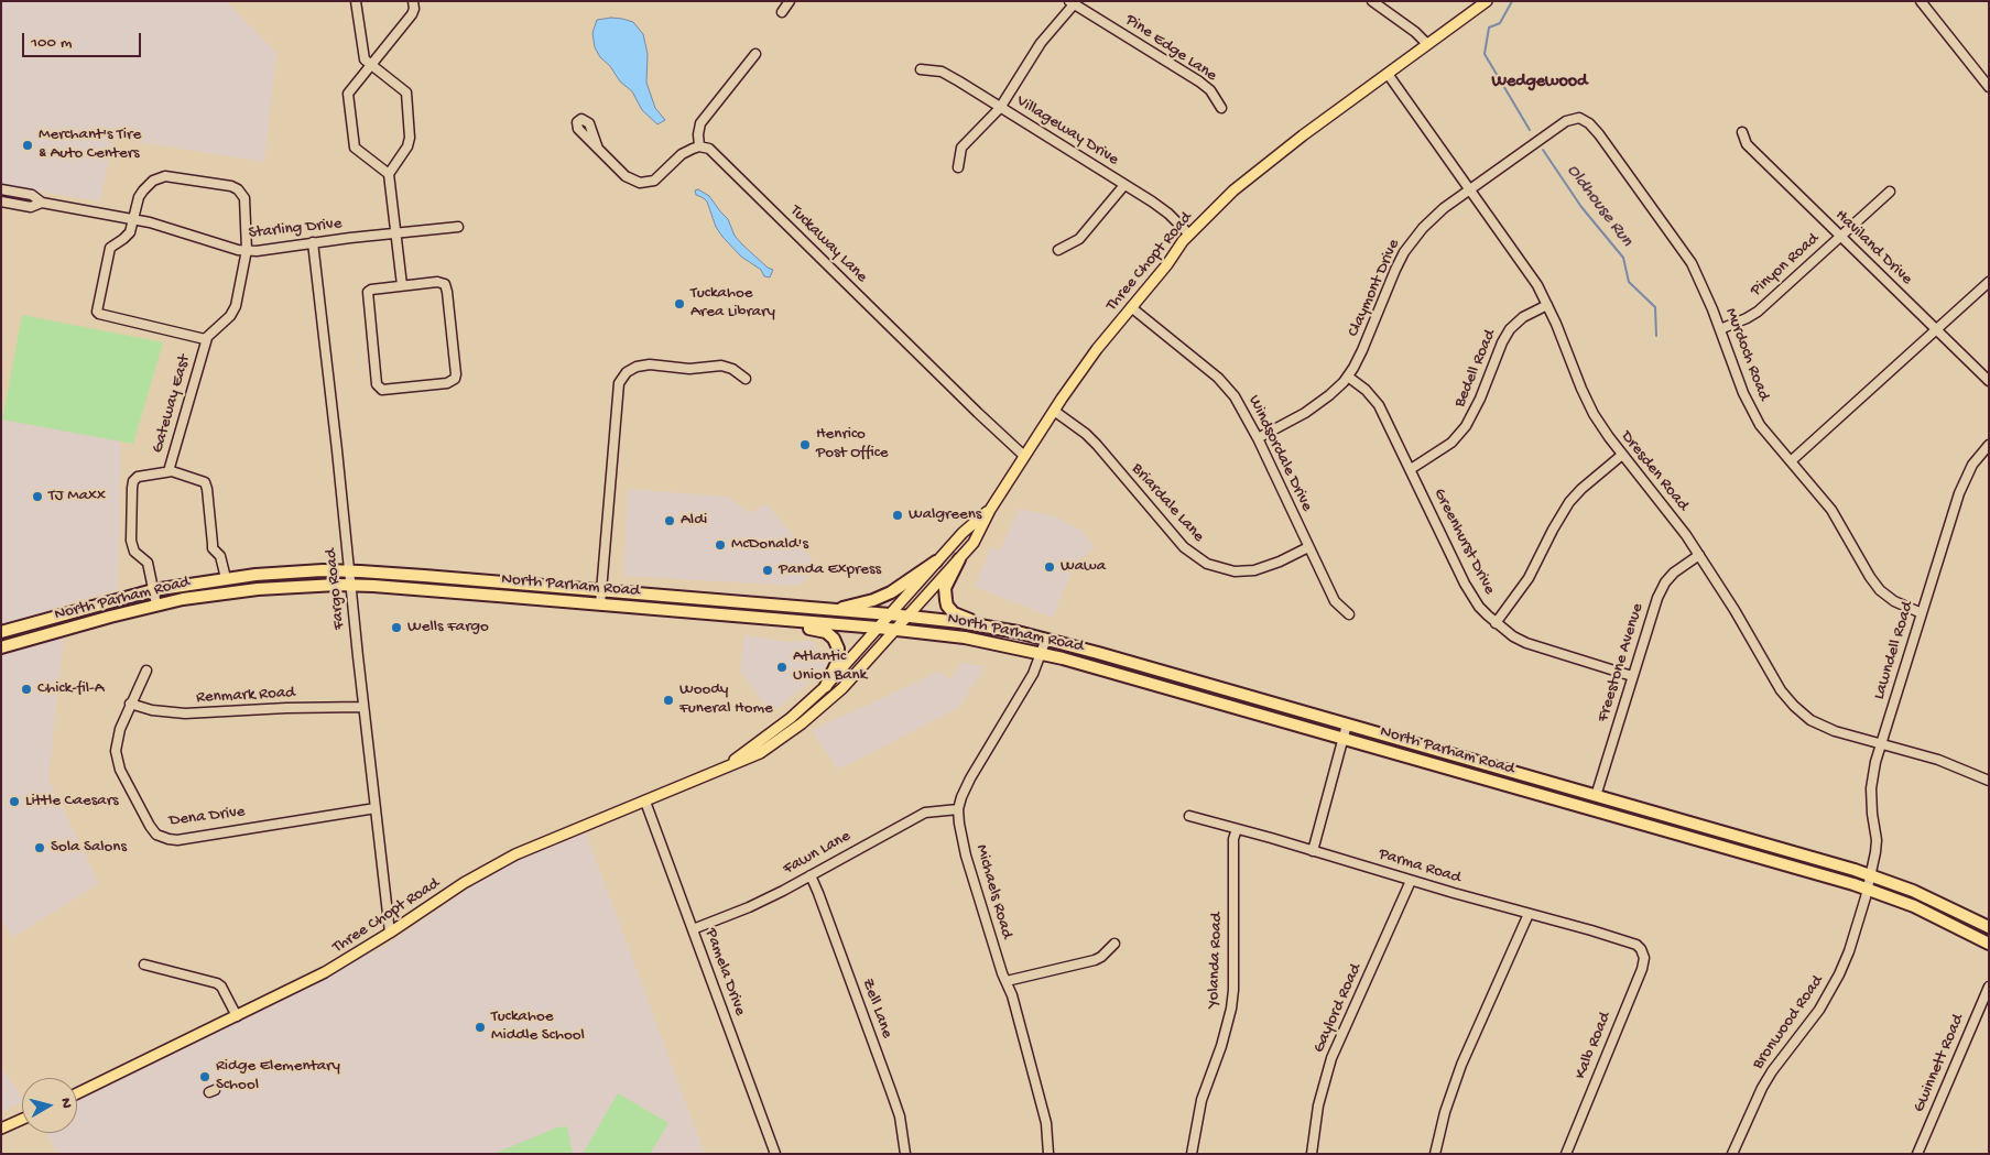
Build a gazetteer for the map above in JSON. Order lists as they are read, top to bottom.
{
  "streets": {
    "highway": ["North Parham Road"],
    "main road": ["Three Chopt Road"],
    "street": [
      "Pine Edge Lane",
      "Villageway Drive",
      "Starling Drive",
      "Tuckaway Lane",
      "Haviland Drive",
      "Pinyon Road",
      "Claymont Drive",
      "Murdoch Road",
      "Bedell Road",
      "Gateway East",
      "Windsordale Drive",
      "Dresden Road",
      "Briardale Lane",
      "Greenhurst Drive",
      "Fargo Road",
      "Lawndell Road",
      "Freestone Avenue",
      "Renmark Road",
      "Dena Drive",
      "Fawn Lane",
      "Parma Road",
      "Michaels Road",
      "Yolanda Road",
      "Pamela Drive",
      "Zell Lane",
      "Gaylord Road",
      "Bronwood Road",
      "Kalb Road",
      "Gwinnett Road"
    ]
  },
  "crossings": [
    ["Villageway Drive", "Three Chopt Road"],
    ["Starling Drive", "Gateway East"],
    ["Starling Drive", "Fargo Road"],
    ["Tuckaway Lane", "Three Chopt Road"],
    ["Haviland Drive", "Pinyon Road"],
    ["Three Chopt Road", "Windsordale Drive"],
    ["Three Chopt Road", "Dresden Road"],
    ["Three Chopt Road", "Briardale Lane"],
    ["Three Chopt Road", "North Parham Road"],
    ["Three Chopt Road", "Fargo Road"],
    ["Three Chopt Road", "Pamela Drive"],
    ["Pinyon Road", "Murdoch Road"],
    ["Claymont Drive", "Murdoch Road"],
    ["Claymont Drive", "Windsordale Drive"],
    ["Claymont Drive", "Dresden Road"],
    ["Claymont Drive", "Greenhurst Drive"],
    ["Murdoch Road", "Lawndell Road"],
    ["Bedell Road", "Dresden Road"],
    ["Bedell Road", "Greenhurst Drive"],
    ["Gateway East", "North Parham Road"],
    ["Windsordale Drive", "Briardale Lane"],
    ["Dresden Road", "Lawndell Road"],
    ["Dresden Road", "Freestone Avenue"],
    ["Greenhurst Drive", "Freestone Avenue"],
    ["North Parham Road", "Fargo Road"],
    ["North Parham Road", "Lawndell Road"],
    ["North Parham Road", "Freestone Avenue"],
    ["North Parham Road", "Michaels Road"],
    ["North Parham Road", "Bronwood Road"],
    ["Fargo Road", "Renmark Road"],
    ["Fargo Road", "Dena Drive"],
    ["Lawndell Road", "Bronwood Road"],
    ["Renmark Road", "Dena Drive"],
    ["Fawn Lane", "Michaels Road"],
    ["Fawn Lane", "Pamela Drive"],
    ["Fawn Lane", "Zell Lane"],
    ["Parma Road", "Yolanda Road"],
    ["Parma Road", "Gaylord Road"],
    ["Parma Road", "Kalb Road"]
  ],
  "districts": ["Wedgewood"],
  "water": ["Oldhouse Run"],
  "places": [
    "Merchant's Tire & Auto Centers",
    "Tuckahoe Area Library",
    "Henrico Post Office",
    "TJ Maxx",
    "Walgreens",
    "Aldi",
    "McDonald's",
    "Wawa",
    "Panda Express",
    "Wells Fargo",
    "Atlantic Union Bank",
    "Chick-fil-A",
    "Woody Funeral Home",
    "Little Caesars",
    "Sola Salons",
    "Tuckahoe Middle School",
    "Ridge Elementary School"
  ],
  "scale_bar": "100 m",
  "north": "right"
}
